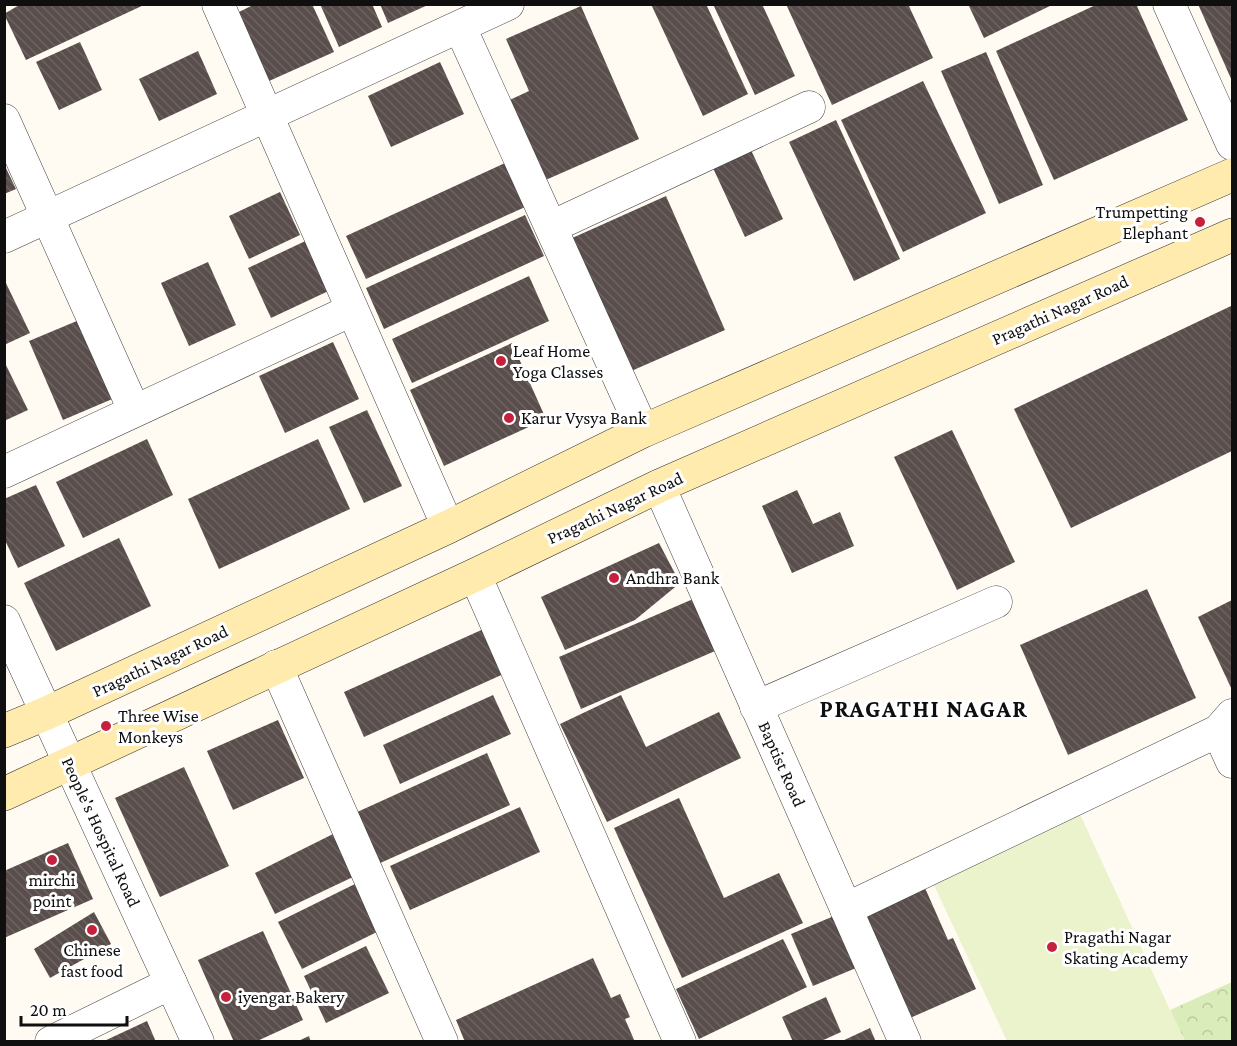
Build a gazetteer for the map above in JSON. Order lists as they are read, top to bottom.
{
  "streets": {
    "main road": ["Pragathi Nagar Road"],
    "street": ["Baptist Road", "People's Hospital Road"]
  },
  "crossings": [
    ["Pragathi Nagar Road", "Baptist Road"],
    ["Pragathi Nagar Road", "People's Hospital Road"]
  ],
  "districts": ["PRAGATHI NAGAR"],
  "places": [
    "Trumpetting Elephant",
    "Leaf Home Yoga Classes",
    "Karur Vysya Bank",
    "Andhra Bank",
    "Three Wise Monkeys",
    "mirchi point",
    "Chinese fast food",
    "Pragathi Nagar Skating Academy",
    "iyengar Bakery"
  ],
  "scale_bar": "20 m"
}
